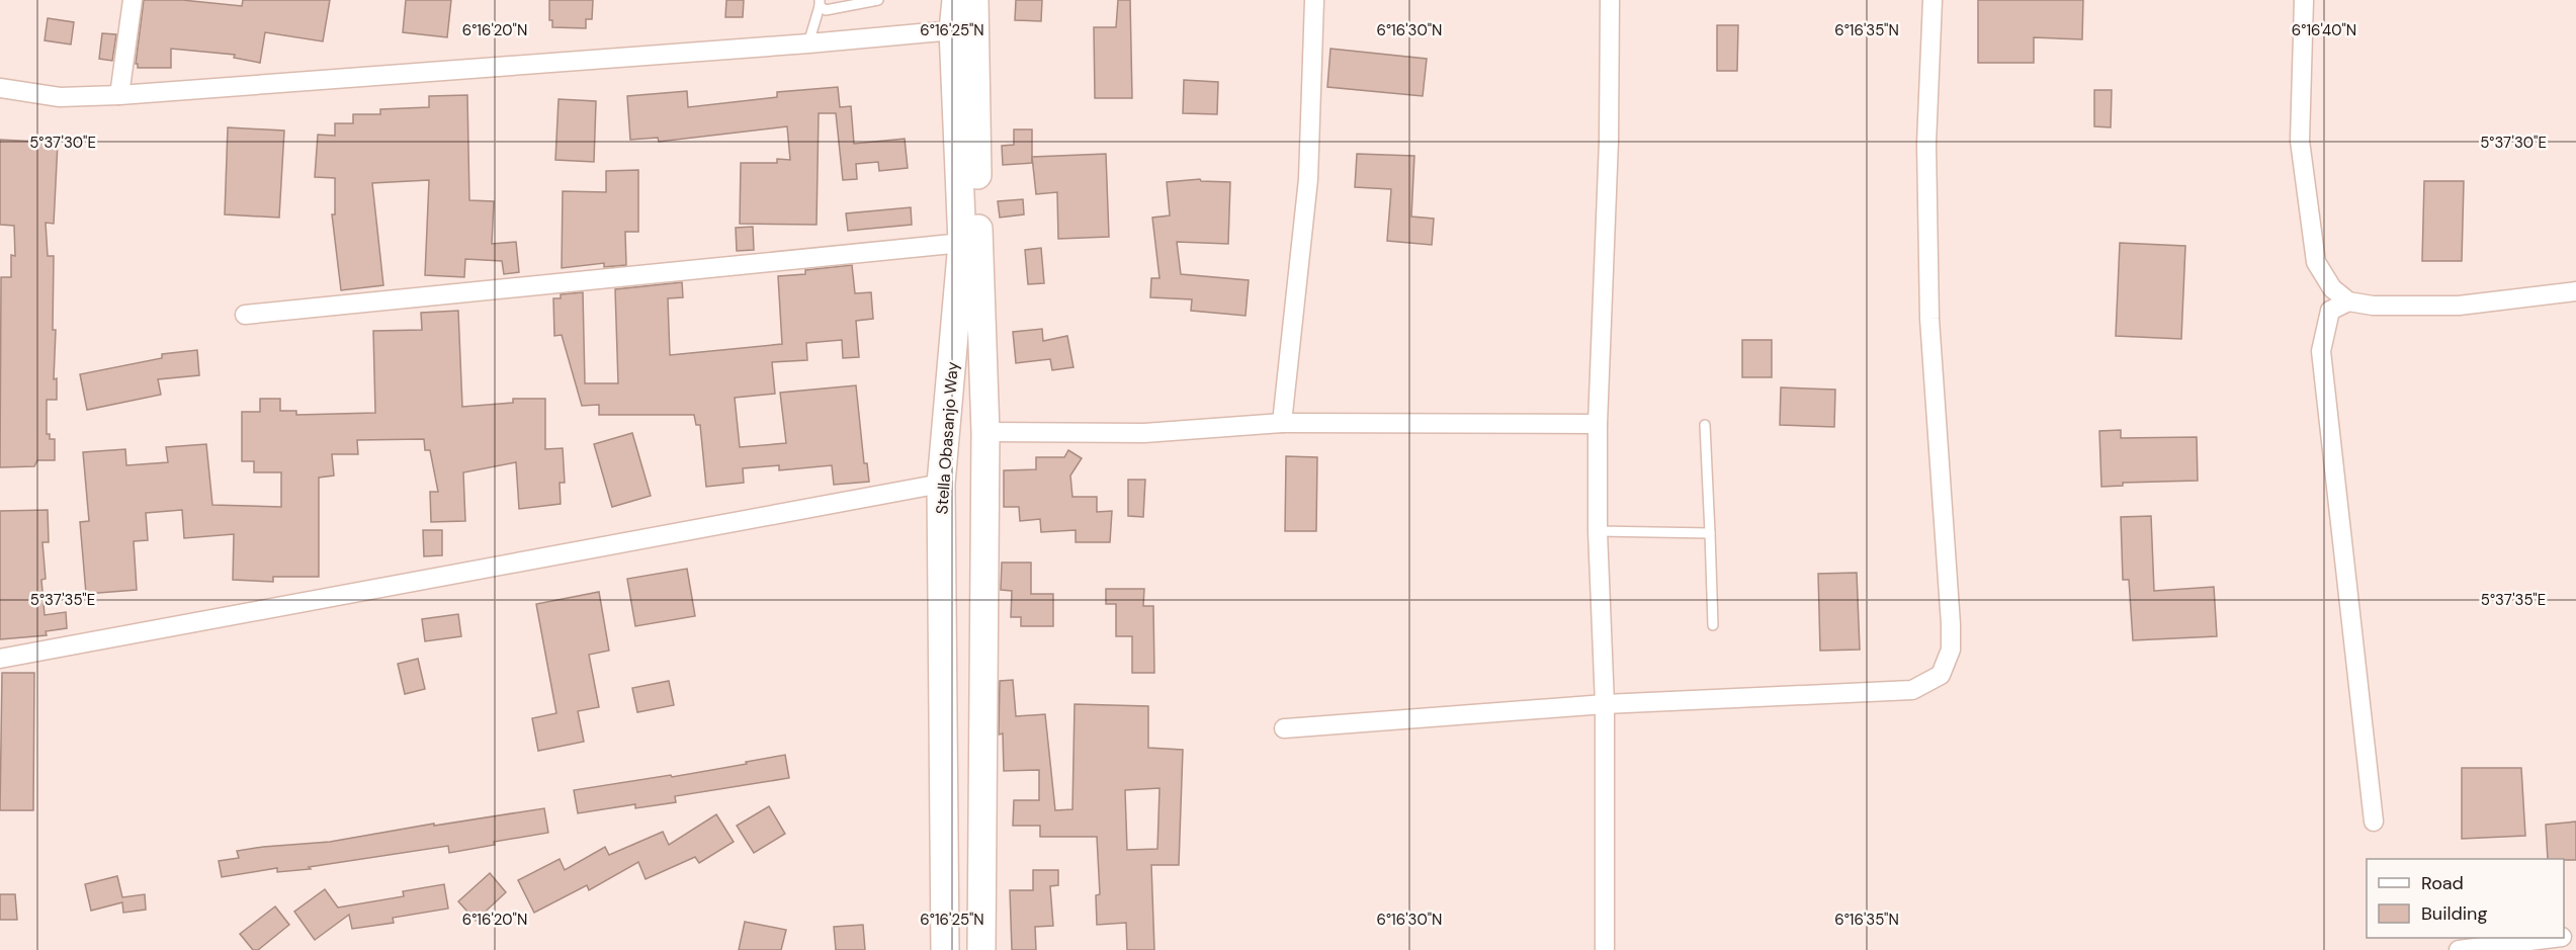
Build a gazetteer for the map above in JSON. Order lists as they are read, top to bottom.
{
  "streets": {
    "street": ["Stella Obasanjo Way"]
  },
  "legend": ["Road", "Building"],
  "coordinates": [
    "6°16'20\"N",
    "6°16'25\"N",
    "6°16'30\"N",
    "6°16'35\"N",
    "6°16'40\"N",
    "5°37'30\"E",
    "5°37'35\"E"
  ]
}
